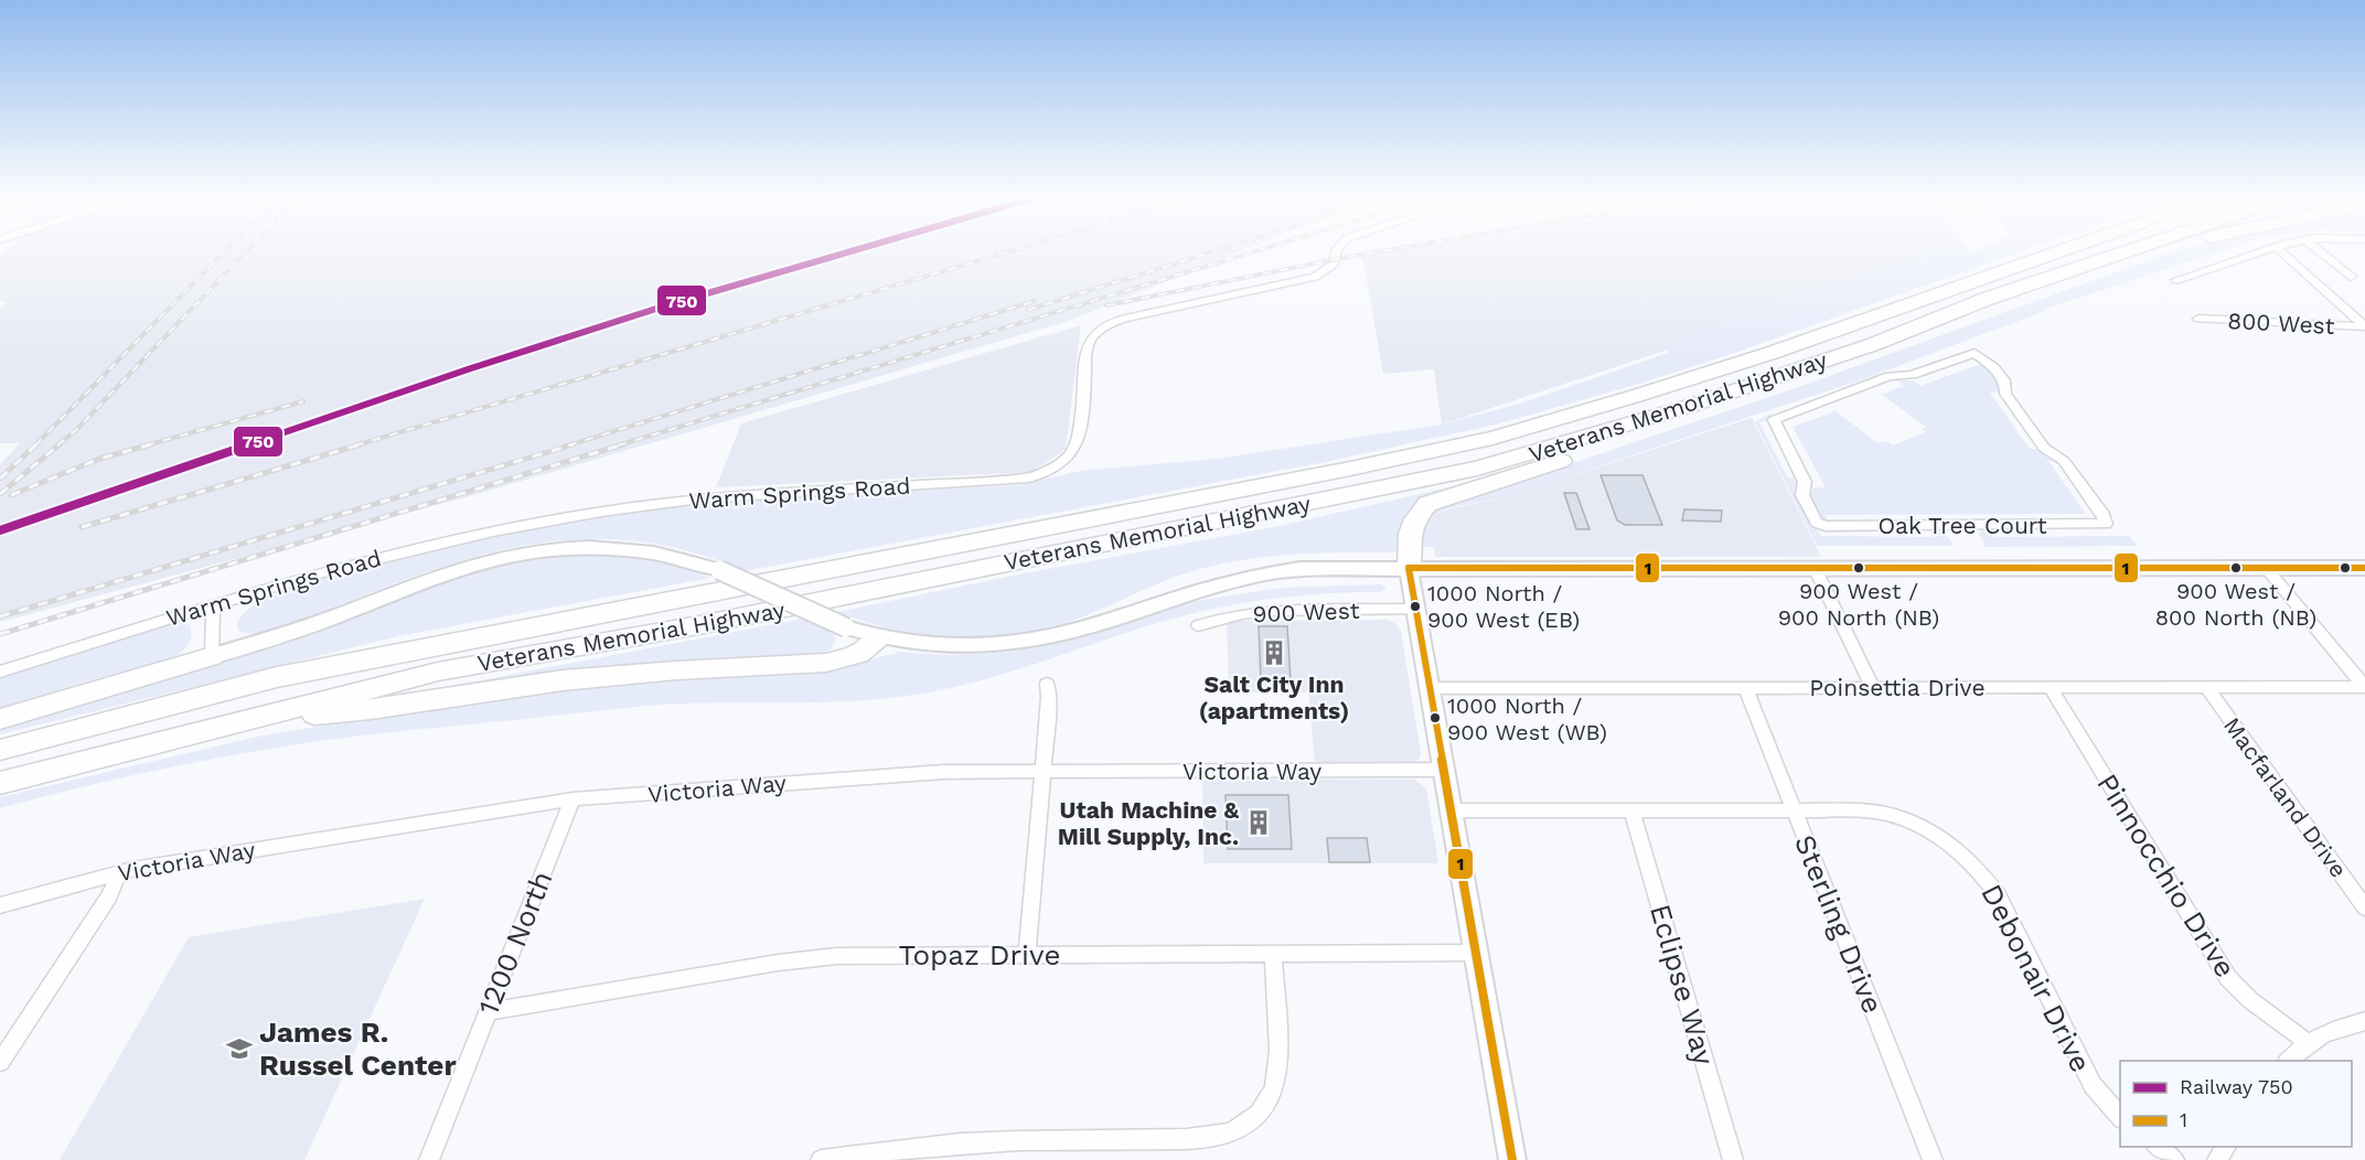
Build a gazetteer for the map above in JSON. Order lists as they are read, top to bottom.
{
  "streets": {
    "highway": ["Veterans Memorial Highway"],
    "street": [
      "800 West",
      "Warm Springs Road",
      "Oak Tree Court",
      "900 West",
      "Poinsettia Drive",
      "Victoria Way",
      "Macfarland Drive",
      "Pinnocchio Drive",
      "Sterling Drive",
      "1200 North",
      "Topaz Drive",
      "Debonair Drive",
      "Eclipse Way"
    ]
  },
  "crossings": [
    ["Poinsettia Drive", "Macfarland Drive"],
    ["Poinsettia Drive", "Pinnocchio Drive"],
    ["Poinsettia Drive", "Sterling Drive"],
    ["Victoria Way", "1200 North"],
    ["Sterling Drive", "Debonair Drive"],
    ["1200 North", "Topaz Drive"]
  ],
  "places": {
    "other": [
      "900 West / 900 North (NB)",
      "900 West / 800 North (NB)",
      "1000 North / 900 West (EB)",
      "1000 North / 900 West (WB)"
    ],
    "building": ["Salt City Inn (apartments)", "Utah Machine & Mill Supply, Inc."],
    "school or university": ["James R. Russel Center"]
  },
  "lines": ["rail line 750", "transit line 1"],
  "legend": ["Railway 750", "1"]
}
